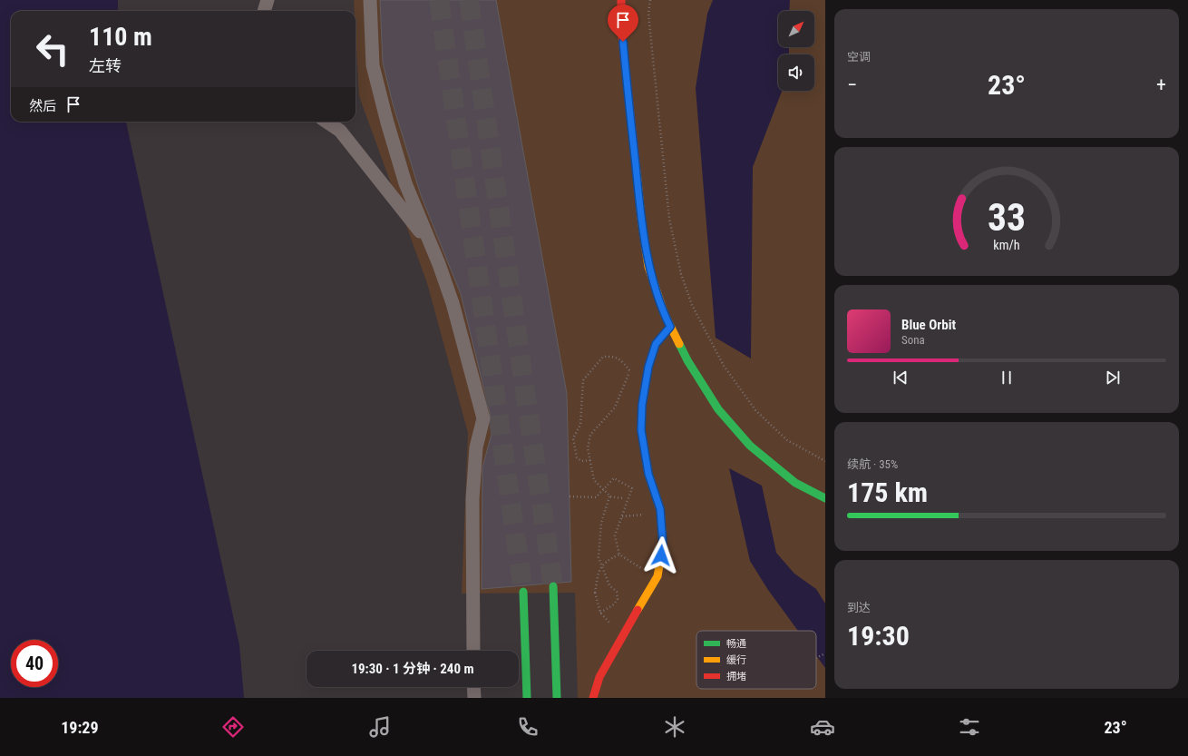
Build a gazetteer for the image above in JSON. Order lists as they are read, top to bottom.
{
  "legend": ["畅通", "缓行", "拥堵"],
  "north": "top right",
  "page": {
    "tile": [
      "空调",
      ["续航 · 35%", "175 km"],
      ["到达", "19:30"]
    ],
    "turn": ["110 m", "左转"],
    "heat": ["−", "23°", "+"],
    "then": "然后",
    "song": ["Blue Orbit", "Sona"],
    "limit": "40",
    "trip": "19:30 · 1 分钟 · 240 m",
    "tabs": ["19:29", "23°"],
    "gauge": ["33", "km/h"]
  }
}
